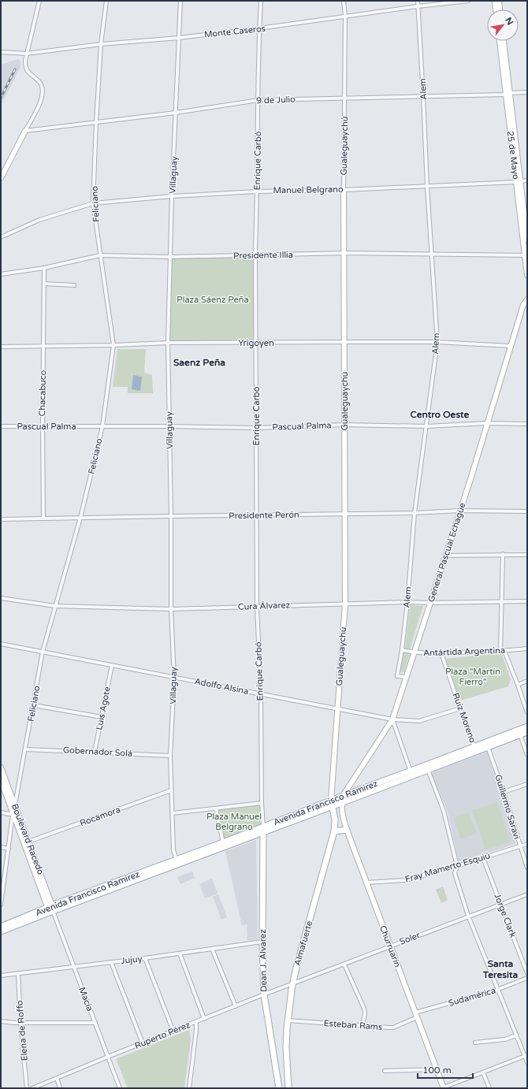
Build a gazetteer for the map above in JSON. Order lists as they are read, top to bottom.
{
  "streets": {
    "main road": ["Avenida Francisco Ramírez", "Almafuerte", "Dean J. Álvarez"],
    "street": [
      "Monte Caseros",
      "Alem",
      "9 de Julio",
      "Gualeguaychú",
      "25 de Mayo",
      "Enrique Carbó",
      "Villaguay",
      "Manuel Belgrano",
      "Feliciano",
      "Presidente Illia",
      "Yrigoyen",
      "Chacabuco",
      "Pascual Palma",
      "Presidente Perón",
      "General Pascual Echagüe",
      "Cura Álvarez",
      "Antártida Argentina",
      "Adolfo Alsina",
      "Luis Agote",
      "Ruiz Moreno",
      "Gobernador Solá",
      "Guillermo Saravi",
      "Rocamora",
      "Boulevard Racedo",
      "Fray Mamerto Esquiú",
      "Jorge Clark",
      "Soler",
      "Churruarín",
      "Jujuy",
      "Sudamérica",
      "Macia",
      "Esteban Rams",
      "Elena de Roffo",
      "Ruperto Pérez"
    ]
  },
  "crossings": [
    ["Monte Caseros", "Alem"],
    ["Monte Caseros", "Gualeguaychú"],
    ["Monte Caseros", "Enrique Carbó"],
    ["Monte Caseros", "Villaguay"],
    ["Monte Caseros", "Feliciano"],
    ["Alem", "9 de Julio"],
    ["Alem", "Manuel Belgrano"],
    ["Alem", "Presidente Illia"],
    ["Alem", "Yrigoyen"],
    ["Alem", "Pascual Palma"],
    ["Alem", "Presidente Perón"],
    ["Alem", "General Pascual Echagüe"],
    ["Alem", "Cura Álvarez"],
    ["Alem", "Antártida Argentina"],
    ["9 de Julio", "Gualeguaychú"],
    ["9 de Julio", "25 de Mayo"],
    ["9 de Julio", "Enrique Carbó"],
    ["9 de Julio", "Villaguay"],
    ["9 de Julio", "Feliciano"],
    ["Gualeguaychú", "Manuel Belgrano"],
    ["Gualeguaychú", "Presidente Illia"],
    ["Gualeguaychú", "Yrigoyen"],
    ["Gualeguaychú", "Pascual Palma"],
    ["Gualeguaychú", "Presidente Perón"],
    ["Gualeguaychú", "Cura Álvarez"],
    ["Gualeguaychú", "Adolfo Alsina"],
    ["Gualeguaychú", "Avenida Francisco Ramírez"],
    ["Gualeguaychú", "Almafuerte"],
    ["25 de Mayo", "Manuel Belgrano"],
    ["25 de Mayo", "Presidente Illia"],
    ["Enrique Carbó", "Manuel Belgrano"],
    ["Enrique Carbó", "Presidente Illia"],
    ["Enrique Carbó", "Yrigoyen"],
    ["Enrique Carbó", "Pascual Palma"],
    ["Enrique Carbó", "Presidente Perón"],
    ["Enrique Carbó", "Cura Álvarez"],
    ["Enrique Carbó", "Adolfo Alsina"],
    ["Enrique Carbó", "Avenida Francisco Ramírez"],
    ["Enrique Carbó", "Dean J. Álvarez"],
    ["Villaguay", "Manuel Belgrano"],
    ["Villaguay", "Presidente Illia"],
    ["Villaguay", "Yrigoyen"],
    ["Villaguay", "Pascual Palma"],
    ["Villaguay", "Presidente Perón"],
    ["Villaguay", "Cura Álvarez"],
    ["Villaguay", "Adolfo Alsina"],
    ["Villaguay", "Gobernador Solá"],
    ["Villaguay", "Avenida Francisco Ramírez"],
    ["Villaguay", "Rocamora"],
    ["Manuel Belgrano", "Feliciano"],
    ["Feliciano", "Presidente Illia"],
    ["Feliciano", "Yrigoyen"],
    ["Feliciano", "Pascual Palma"],
    ["Feliciano", "Presidente Perón"],
    ["Feliciano", "Cura Álvarez"],
    ["Feliciano", "Adolfo Alsina"],
    ["Feliciano", "Gobernador Solá"],
    ["Feliciano", "Boulevard Racedo"],
    ["Presidente Illia", "Chacabuco"],
    ["Yrigoyen", "Chacabuco"],
    ["Yrigoyen", "General Pascual Echagüe"],
    ["Chacabuco", "Pascual Palma"],
    ["Chacabuco", "Presidente Perón"],
    ["Pascual Palma", "General Pascual Echagüe"],
    ["Presidente Perón", "General Pascual Echagüe"],
    ["General Pascual Echagüe", "Cura Álvarez"],
    ["General Pascual Echagüe", "Antártida Argentina"],
    ["General Pascual Echagüe", "Adolfo Alsina"],
    ["General Pascual Echagüe", "Avenida Francisco Ramírez"],
    ["General Pascual Echagüe", "Churruarín"],
    ["Antártida Argentina", "Ruiz Moreno"],
    ["Adolfo Alsina", "Luis Agote"],
    ["Adolfo Alsina", "Ruiz Moreno"],
    ["Luis Agote", "Gobernador Solá"],
    ["Ruiz Moreno", "Avenida Francisco Ramírez"],
    ["Avenida Francisco Ramírez", "Guillermo Saravi"],
    ["Avenida Francisco Ramírez", "Boulevard Racedo"],
    ["Avenida Francisco Ramírez", "Almafuerte"],
    ["Avenida Francisco Ramírez", "Churruarín"],
    ["Avenida Francisco Ramírez", "Dean J. Álvarez"],
    ["Avenida Francisco Ramírez", "Macia"],
    ["Guillermo Saravi", "Fray Mamerto Esquiú"],
    ["Rocamora", "Boulevard Racedo"],
    ["Boulevard Racedo", "Macia"],
    ["Fray Mamerto Esquiú", "Jorge Clark"],
    ["Fray Mamerto Esquiú", "Churruarín"],
    ["Jorge Clark", "Soler"],
    ["Soler", "Almafuerte"],
    ["Soler", "Churruarín"],
    ["Soler", "Ruperto Pérez"],
    ["Almafuerte", "Esteban Rams"],
    ["Almafuerte", "Ruperto Pérez"],
    ["Churruarín", "Sudamérica"],
    ["Churruarín", "Esteban Rams"],
    ["Jujuy", "Dean J. Álvarez"],
    ["Jujuy", "Macia"],
    ["Jujuy", "Elena de Roffo"],
    ["Dean J. Álvarez", "Ruperto Pérez"],
    ["Sudamérica", "Esteban Rams"],
    ["Macia", "Ruperto Pérez"]
  ],
  "districts": ["Saenz Peña", "Centro Oeste", "Santa Teresita"],
  "parks": ["Plaza Sáenz Peña", "Plaza \"Martín Fierro\"", "Plaza Manuel Belgrano"],
  "scale_bar": "100 m",
  "north": "top right"
}
